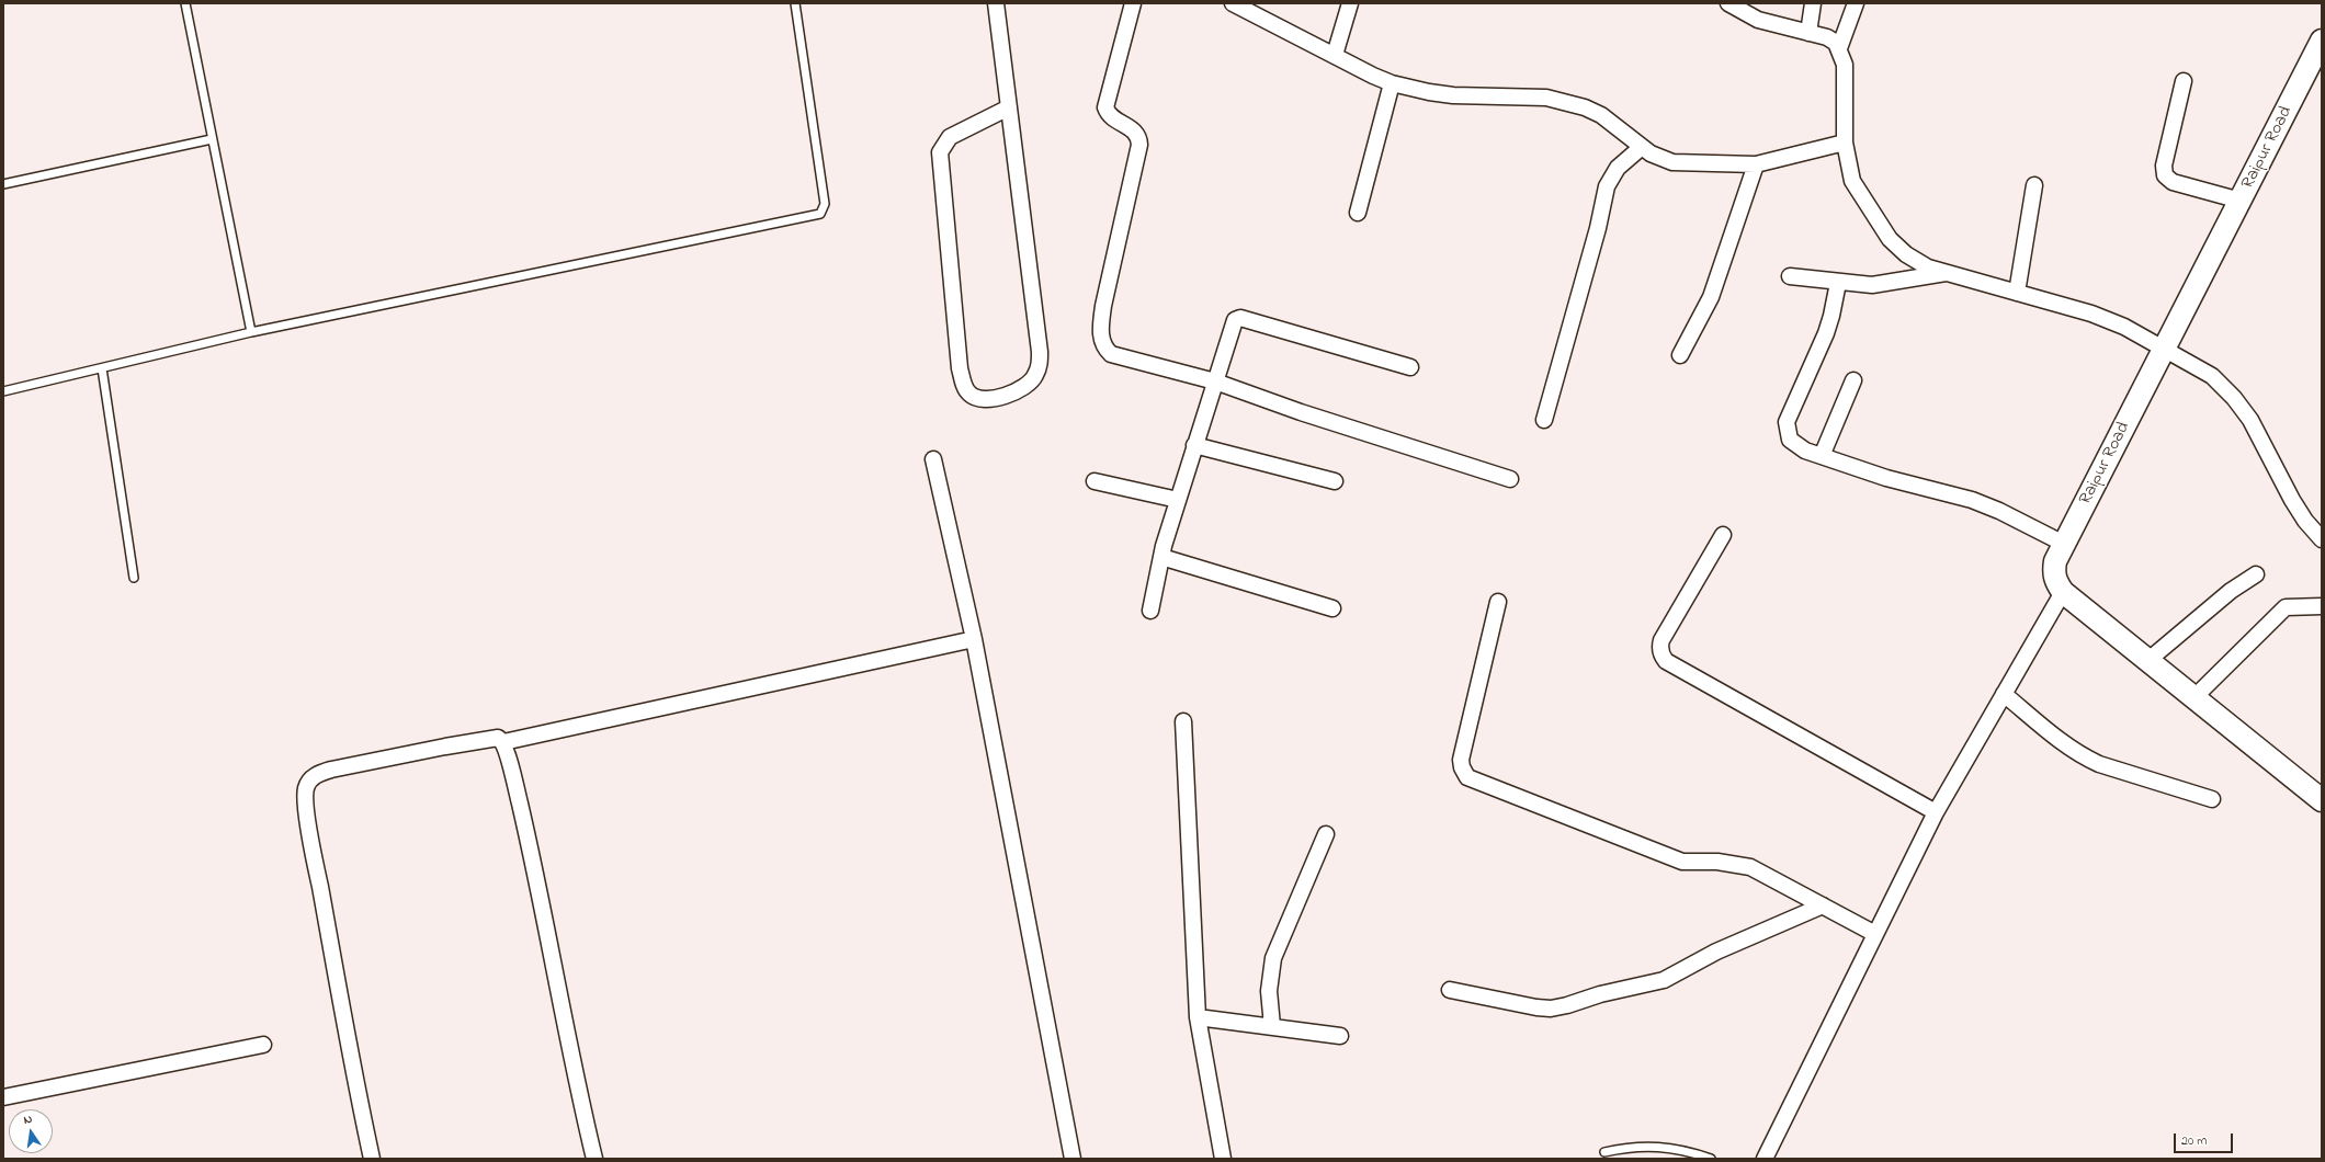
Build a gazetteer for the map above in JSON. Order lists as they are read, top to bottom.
{
  "streets": {
    "main road": ["Raipur Road"]
  },
  "scale_bar": "20 m",
  "north": "top"
}
